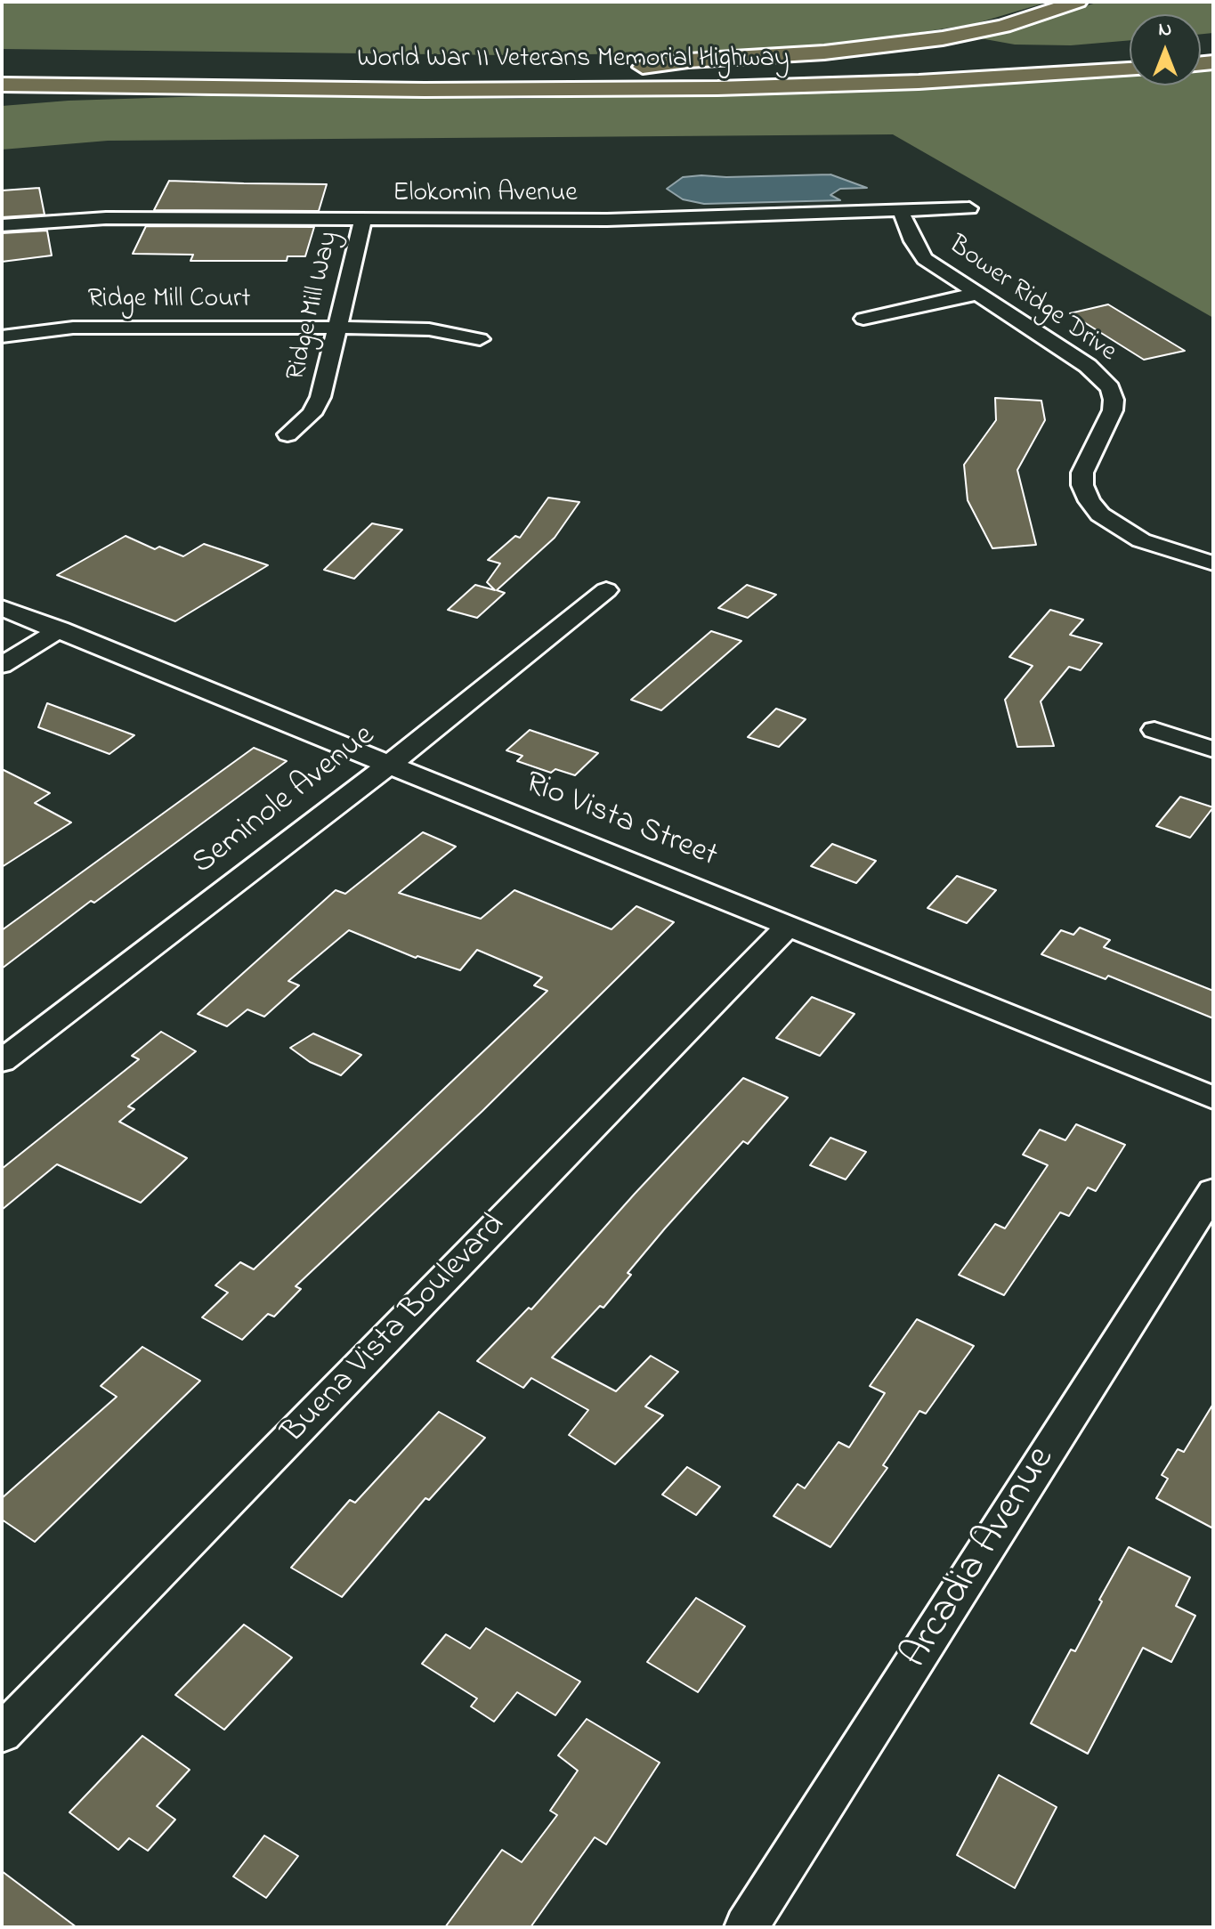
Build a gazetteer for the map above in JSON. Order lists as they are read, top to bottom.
{
  "streets": {
    "highway": ["World War II Veterans Memorial Highway"],
    "street": [
      "Elokomin Avenue",
      "Bower Ridge Drive",
      "Ridge Mill Court",
      "Ridge Mill Way",
      "Seminole Avenue",
      "Rio Vista Street",
      "Buena Vista Boulevard",
      "Arcadia Avenue"
    ]
  },
  "crossings": [
    ["Elokomin Avenue", "Bower Ridge Drive"],
    ["Elokomin Avenue", "Ridge Mill Way"],
    ["Ridge Mill Court", "Ridge Mill Way"],
    ["Seminole Avenue", "Rio Vista Street"],
    ["Rio Vista Street", "Buena Vista Boulevard"]
  ],
  "north": "top"
}
